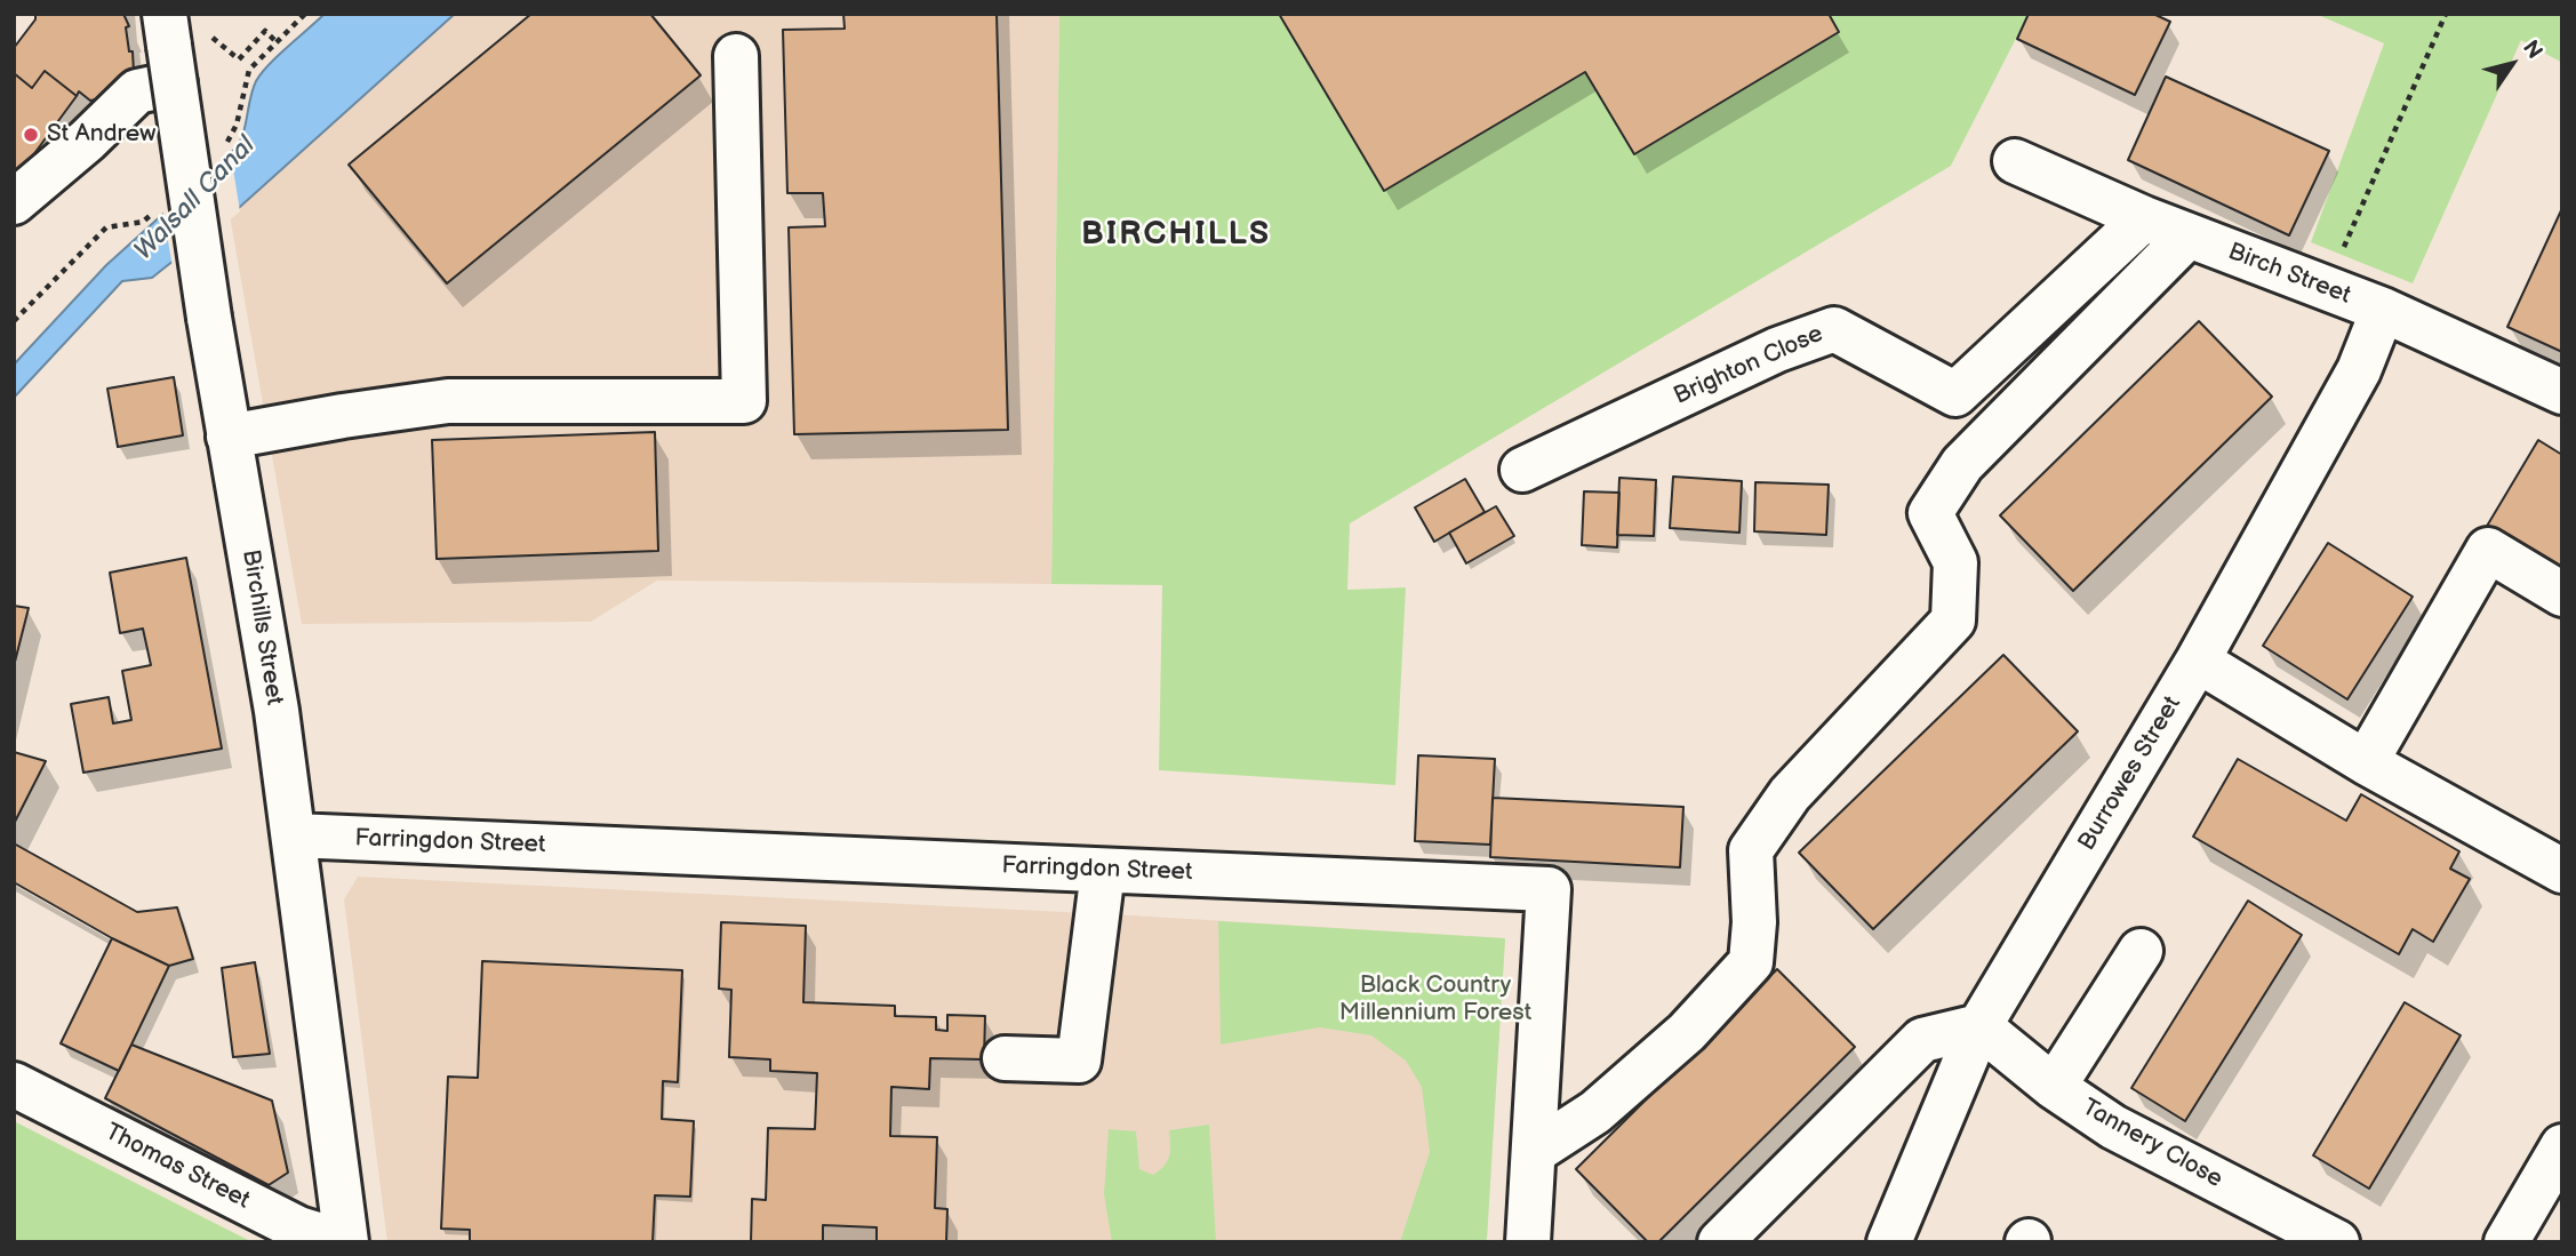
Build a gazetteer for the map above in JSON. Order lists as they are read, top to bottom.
{
  "streets": {
    "main road": [
      "Birch Street",
      "Brighton Close",
      "Birchills Street",
      "Burrowes Street",
      "Farringdon Street",
      "Tannery Close",
      "Thomas Street"
    ]
  },
  "crossings": [
    ["Birch Street", "Brighton Close"],
    ["Birch Street", "Burrowes Street"],
    ["Birchills Street", "Farringdon Street"],
    ["Birchills Street", "Thomas Street"],
    ["Burrowes Street", "Tannery Close"]
  ],
  "districts": ["BIRCHILLS"],
  "water": ["Walsall Canal"],
  "parks": ["Black Country Millennium Forest"],
  "places": ["St Andrew"],
  "north": "top right"
}
